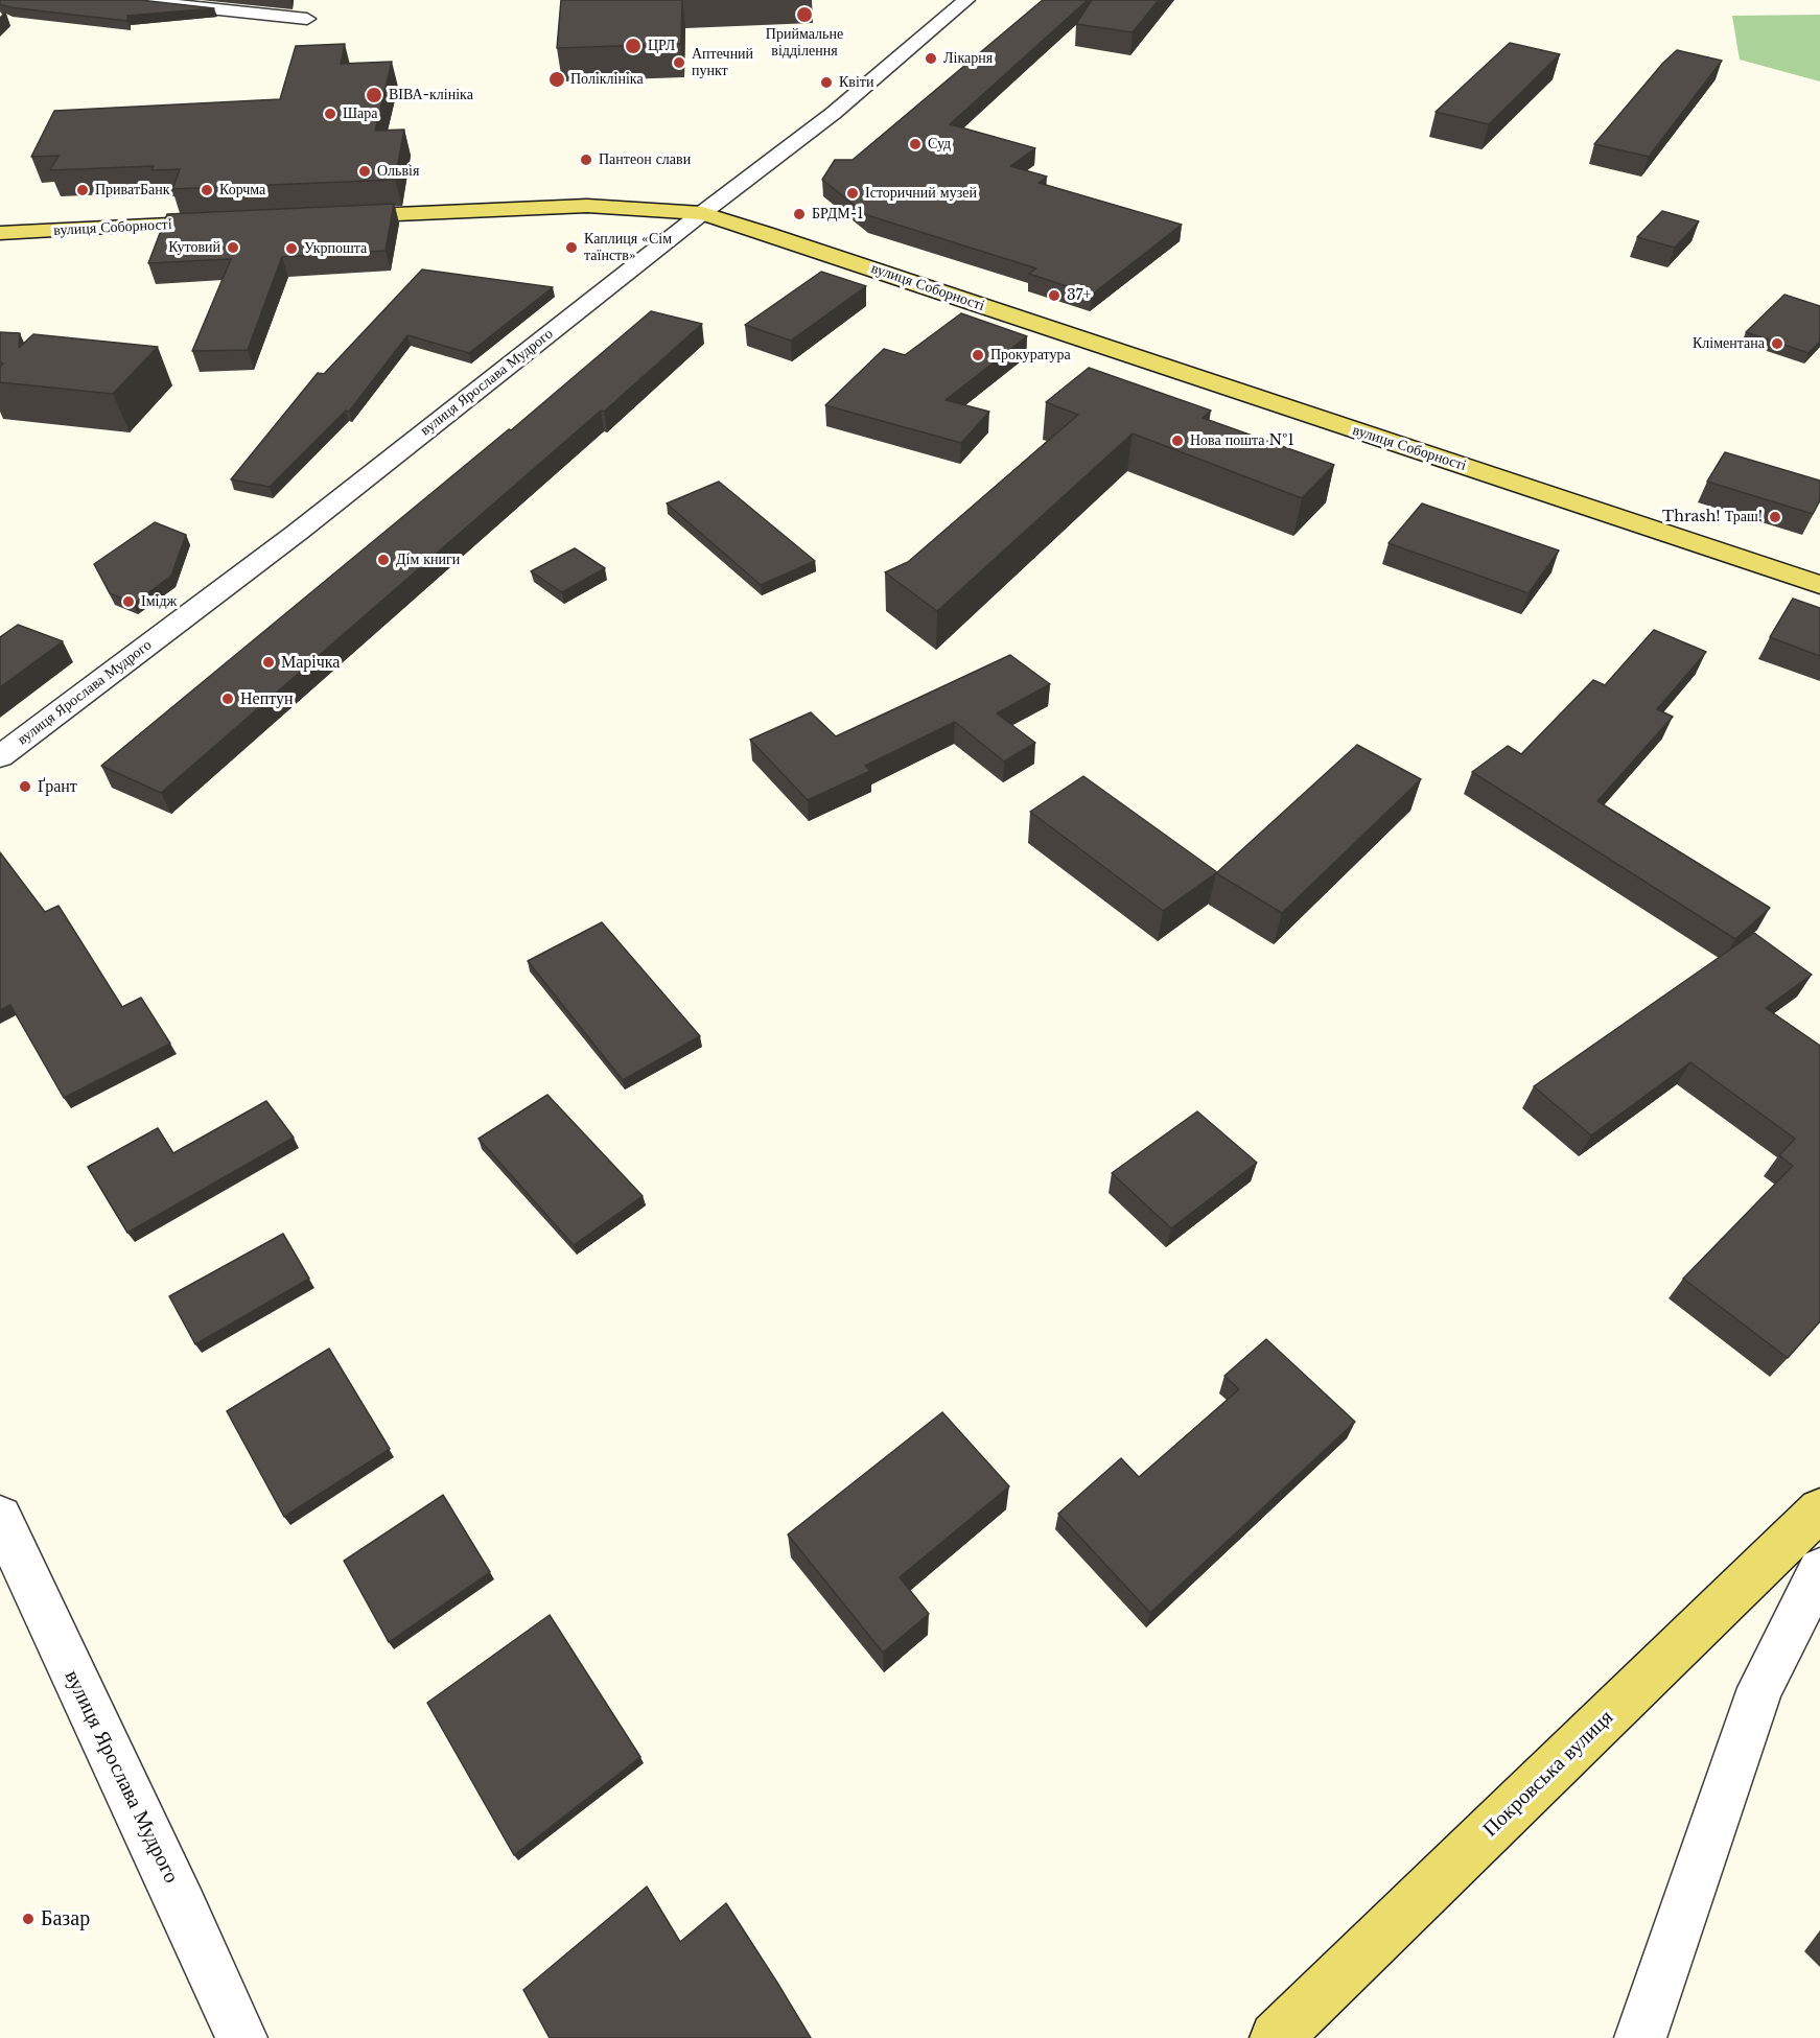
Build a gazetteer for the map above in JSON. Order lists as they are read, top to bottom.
{
  "streets": {
    "main road": ["вулиця Соборності", "Покровська вулиця"],
    "street": ["вулиця Ярослава Мудрого"]
  },
  "crossings": [
    ["вулиця Соборності", "вулиця Ярослава Мудрого"]
  ],
  "places": [
    "Приймальне відділення",
    "ЦРЛ",
    "Лікарня",
    "Аптечний пункт",
    "Поліклініка",
    "Квіти",
    "ВІВА-клініка",
    "Шара",
    "Суд",
    "Пантеон слави",
    "Ольвія",
    "ПриватБанк",
    "Корчма",
    "Історичний музей",
    "БРДМ-1",
    "Кутовий",
    "Каплиця «Сім таїнств»",
    "Укрпошта",
    "37+",
    "Кліментана",
    "Прокуратура",
    "Нова пошта №1",
    "Thrash! Траш!",
    "Дім книги",
    "Імідж",
    "Марічка",
    "Нептун",
    "Ґрант",
    "Базар"
  ]
}
